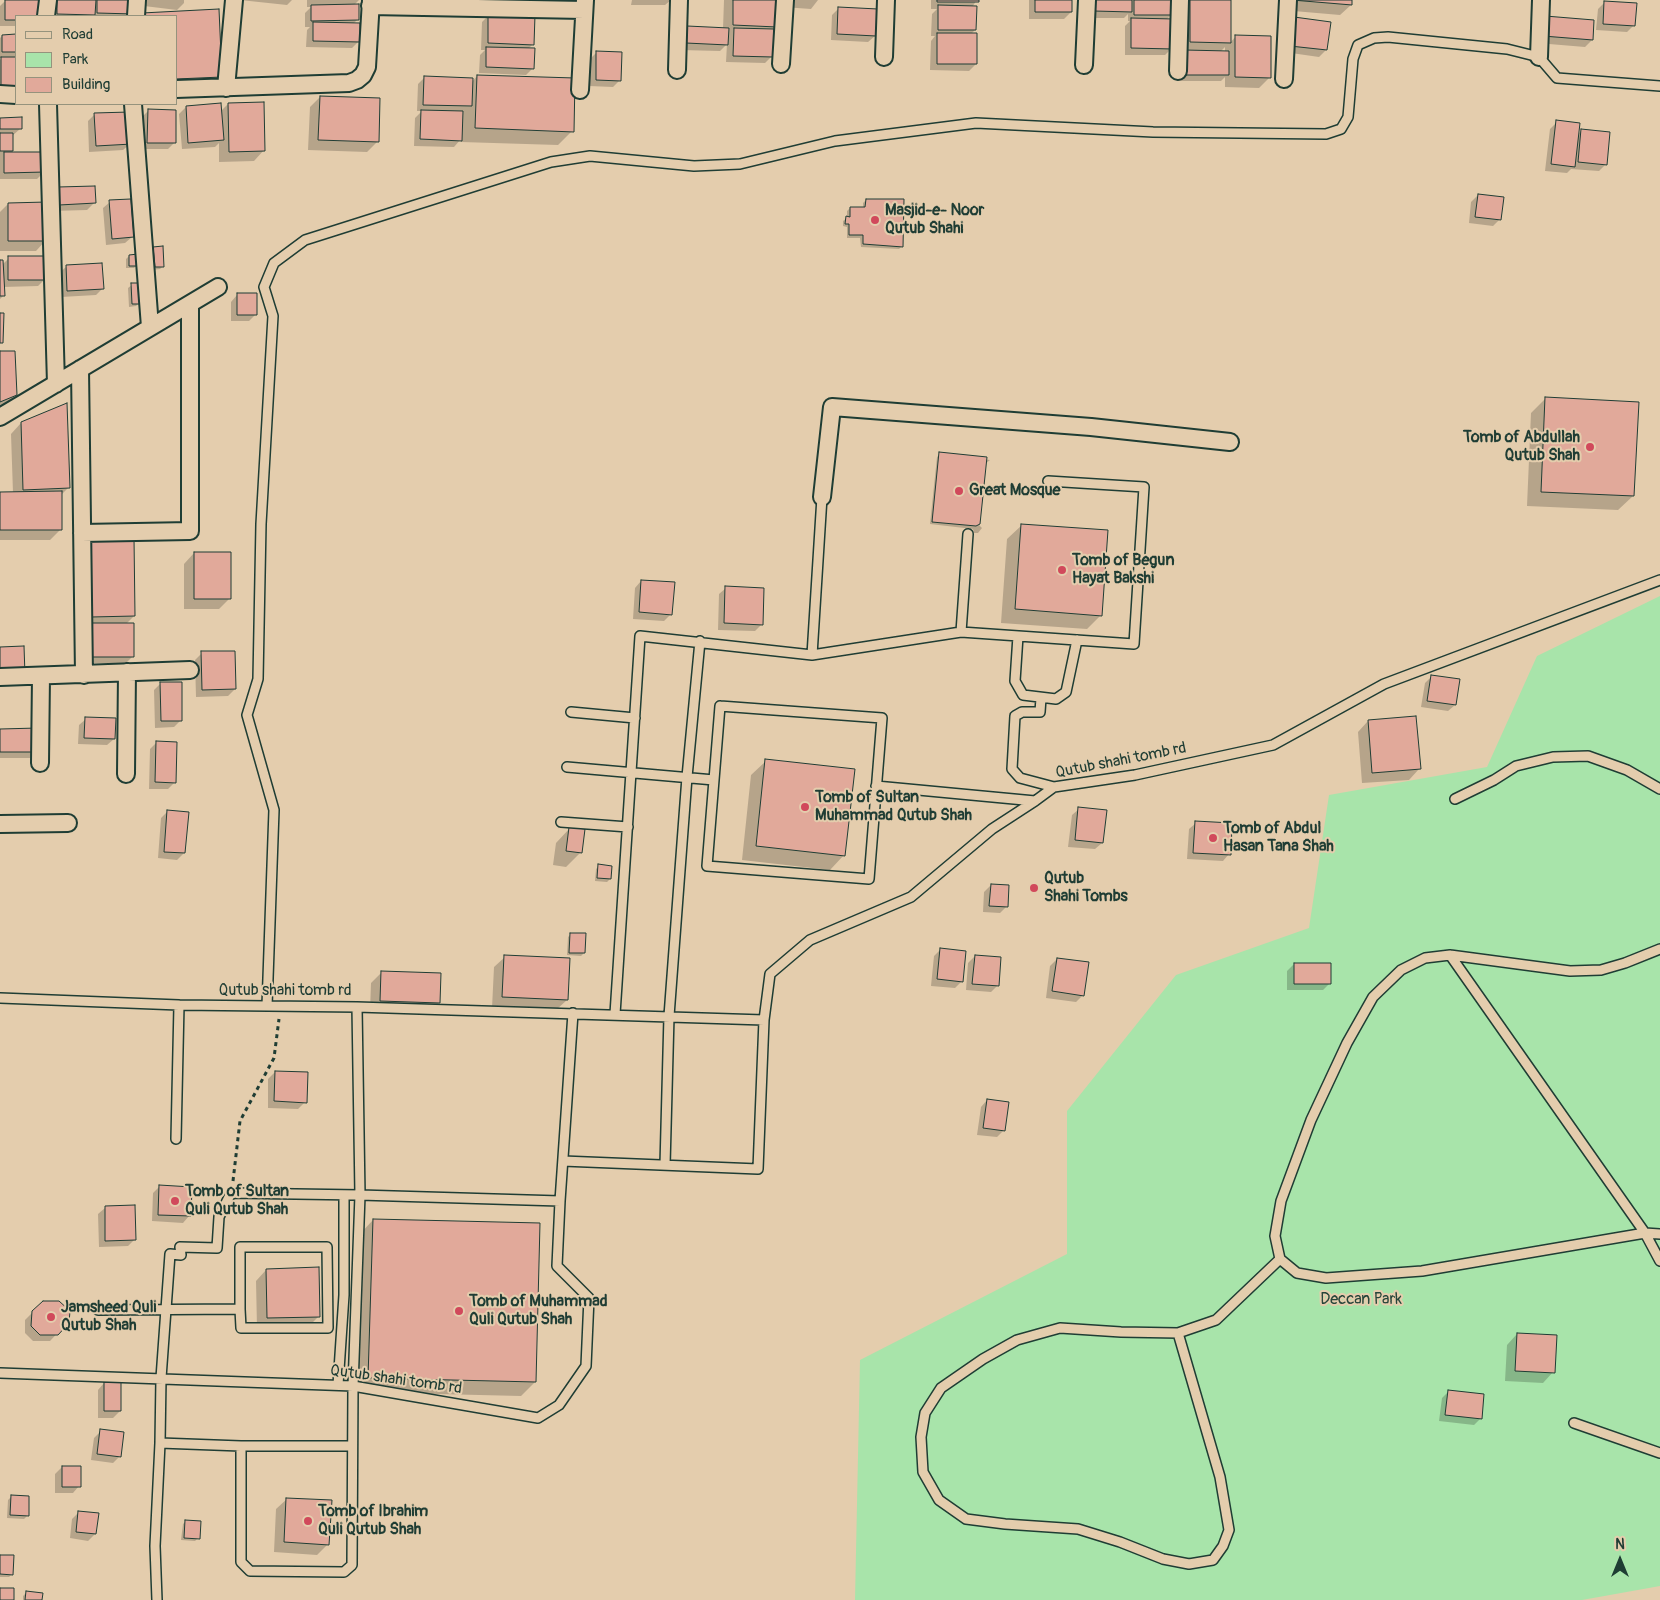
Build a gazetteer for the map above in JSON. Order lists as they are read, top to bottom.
{
  "streets": {
    "lane": ["Qutub shahi tomb rd"]
  },
  "parks": ["Deccan Park"],
  "places": [
    "Masjid-e- Noor Qutub Shahi",
    "Tomb of Abdullah Qutub Shah",
    "Great Mosque",
    "Tomb of Begun Hayat Bakshi",
    "Tomb of Sultan Muhammad Qutub Shah",
    "Tomb of Abdul Hasan Tana Shah",
    "Qutub Shahi Tombs",
    "Tomb of Sultan Quli Qutub Shah",
    "Tomb of Muhammad Quli Qutub Shah",
    "Jamsheed Quli Qutub Shah",
    "Tomb of Ibrahim Quli Qutub Shah"
  ],
  "legend": ["Road", "Park", "Building"],
  "north": "top"
}
